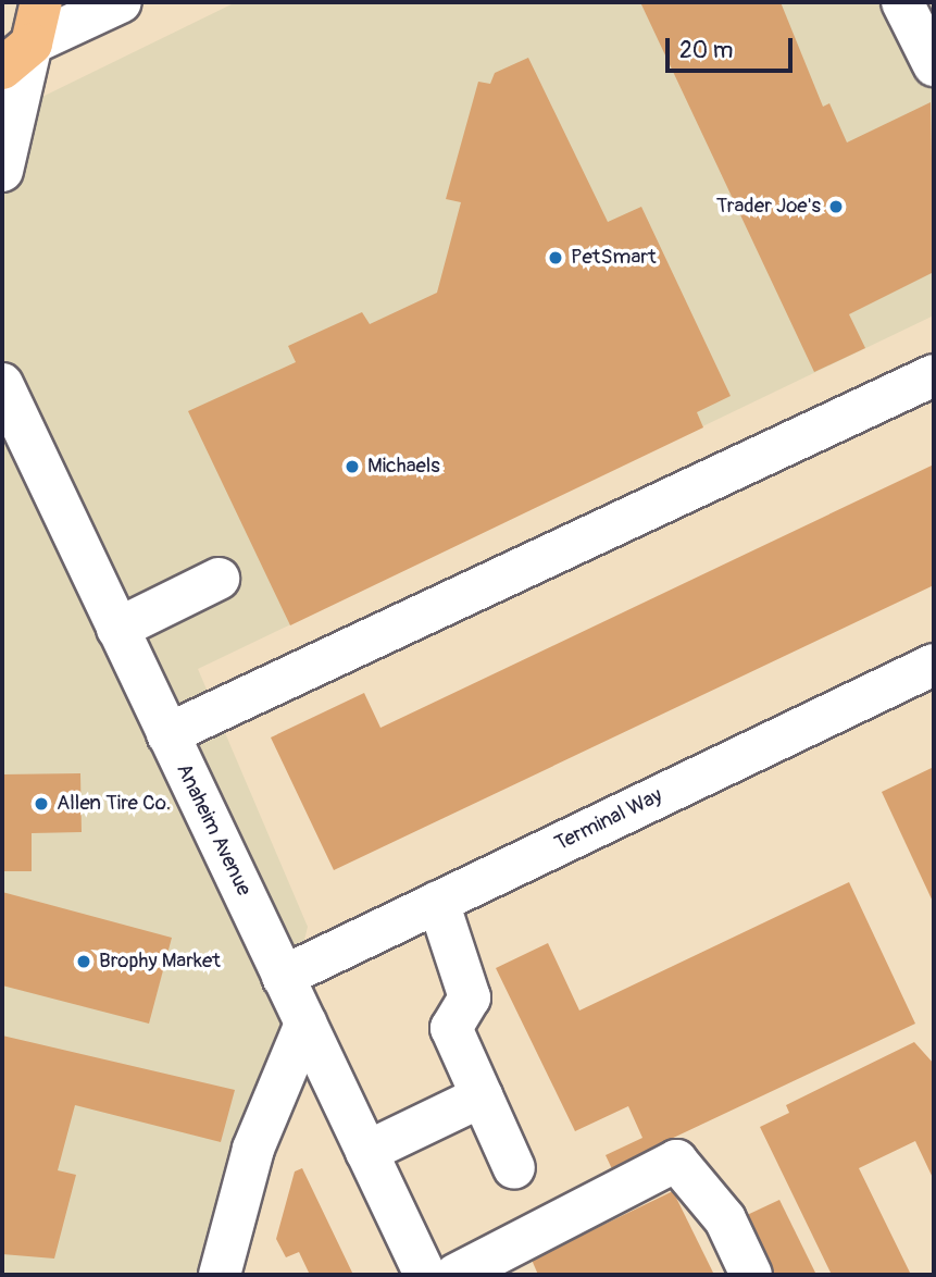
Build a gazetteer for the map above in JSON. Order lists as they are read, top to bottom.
{
  "streets": {
    "street": ["Terminal Way", "Anaheim Avenue"]
  },
  "crossings": [
    ["Terminal Way", "Anaheim Avenue"]
  ],
  "places": [
    "Trader Joe's",
    "PetSmart",
    "Michaels",
    "Allen Tire Co.",
    "Brophy Market"
  ],
  "scale_bar": "20 m"
}
